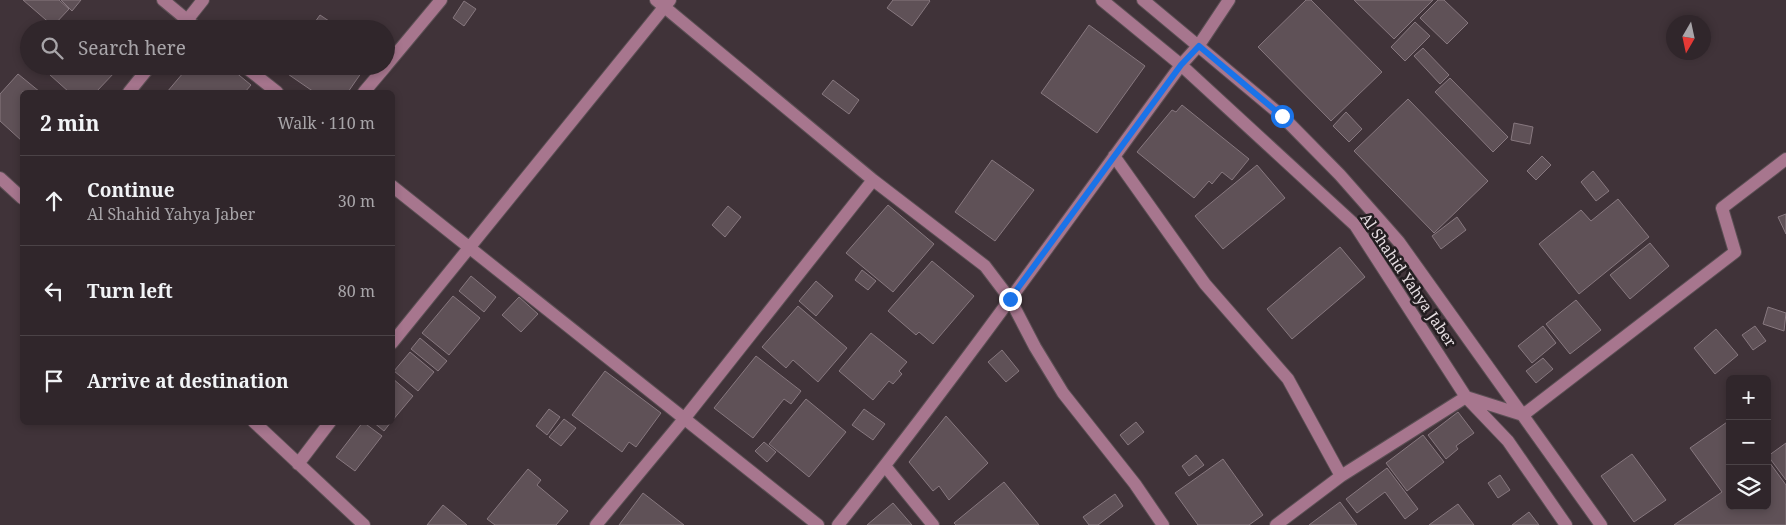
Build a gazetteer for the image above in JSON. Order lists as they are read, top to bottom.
{
  "streets": {
    "street": ["Al Shahid Yahya Jaber"]
  },
  "north": "bottom",
  "page": {
    "search": "Search here",
    "heading": ["2 min", "Walk · 110 m"],
    "list": [
      ["Continue", "Al Shahid Yahya Jaber", "30 m"],
      ["Turn left", "80 m"],
      "Arrive at destination"
    ],
    "map_buttons": ["+", "−"]
  }
}
